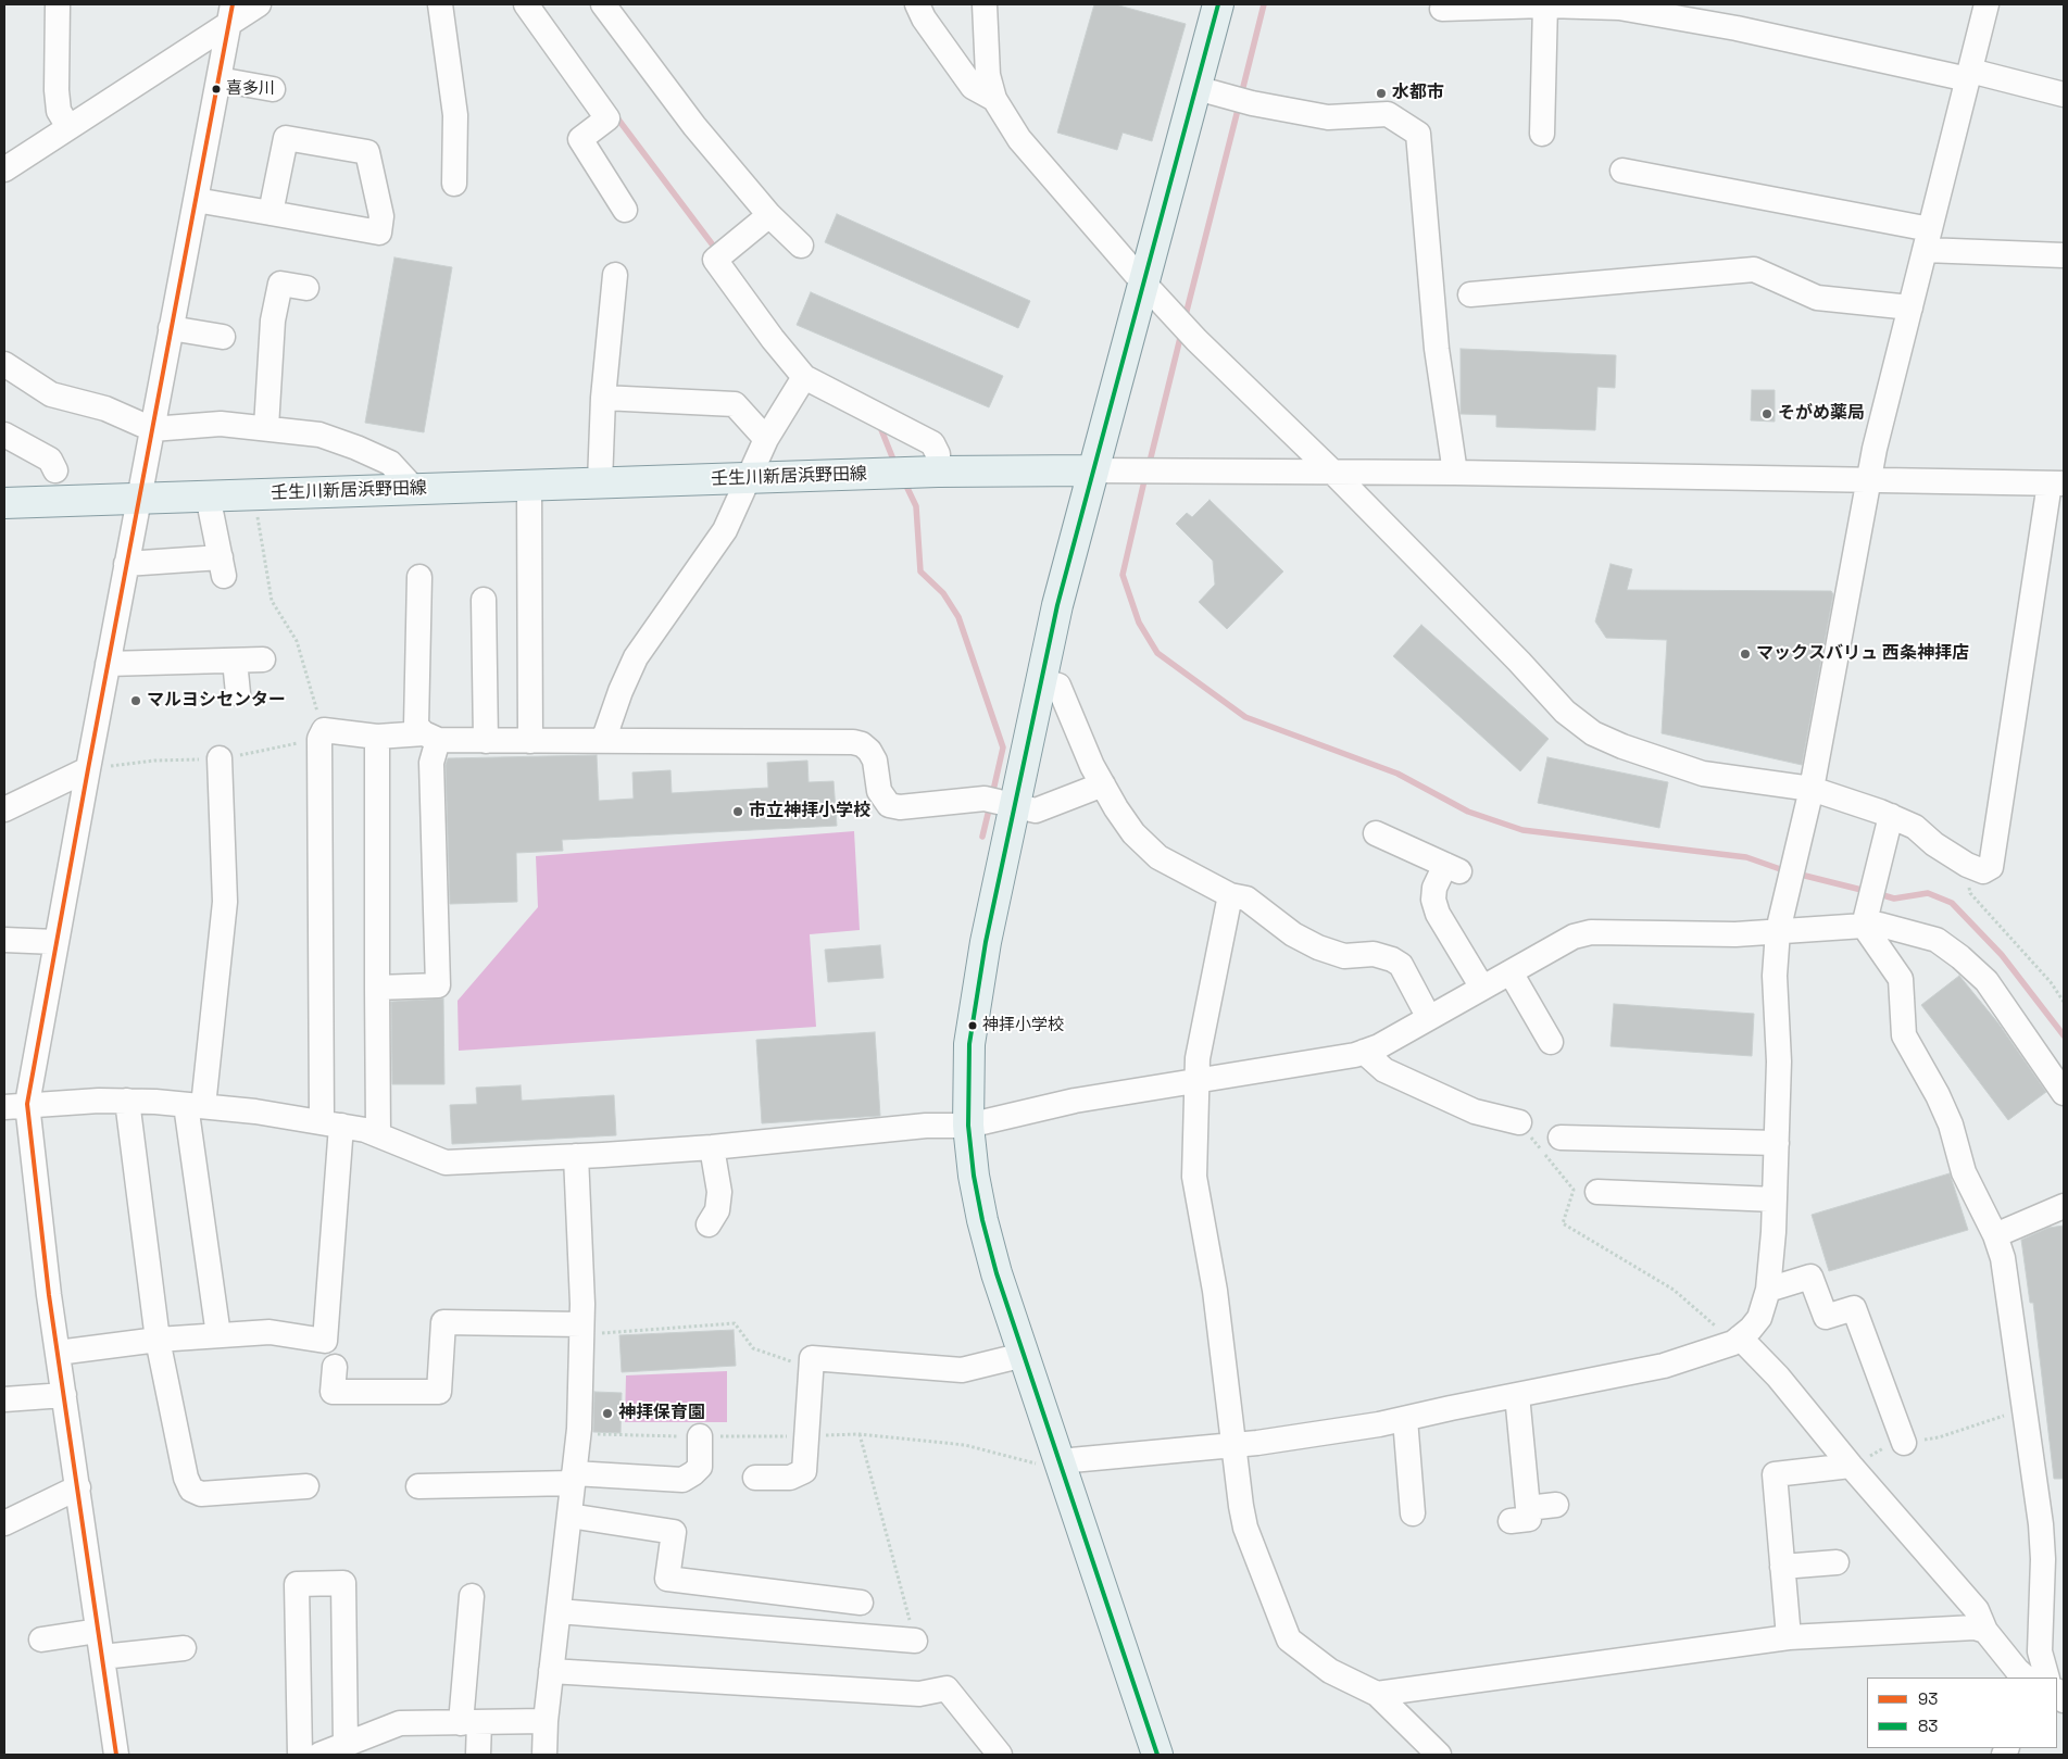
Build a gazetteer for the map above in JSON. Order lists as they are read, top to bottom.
{
  "streets": {
    "main road": ["壬生川新居浜野田線"]
  },
  "places": [
    "喜多川",
    "水都市",
    "そがめ薬局",
    "マックスバリュ 西条神拝店",
    "マルヨシセンター",
    "市立神拝小学校",
    "神拝小学校",
    "神拝保育園"
  ],
  "lines": ["transit line 93", "transit line 83"],
  "legend": ["93", "83"]
}
